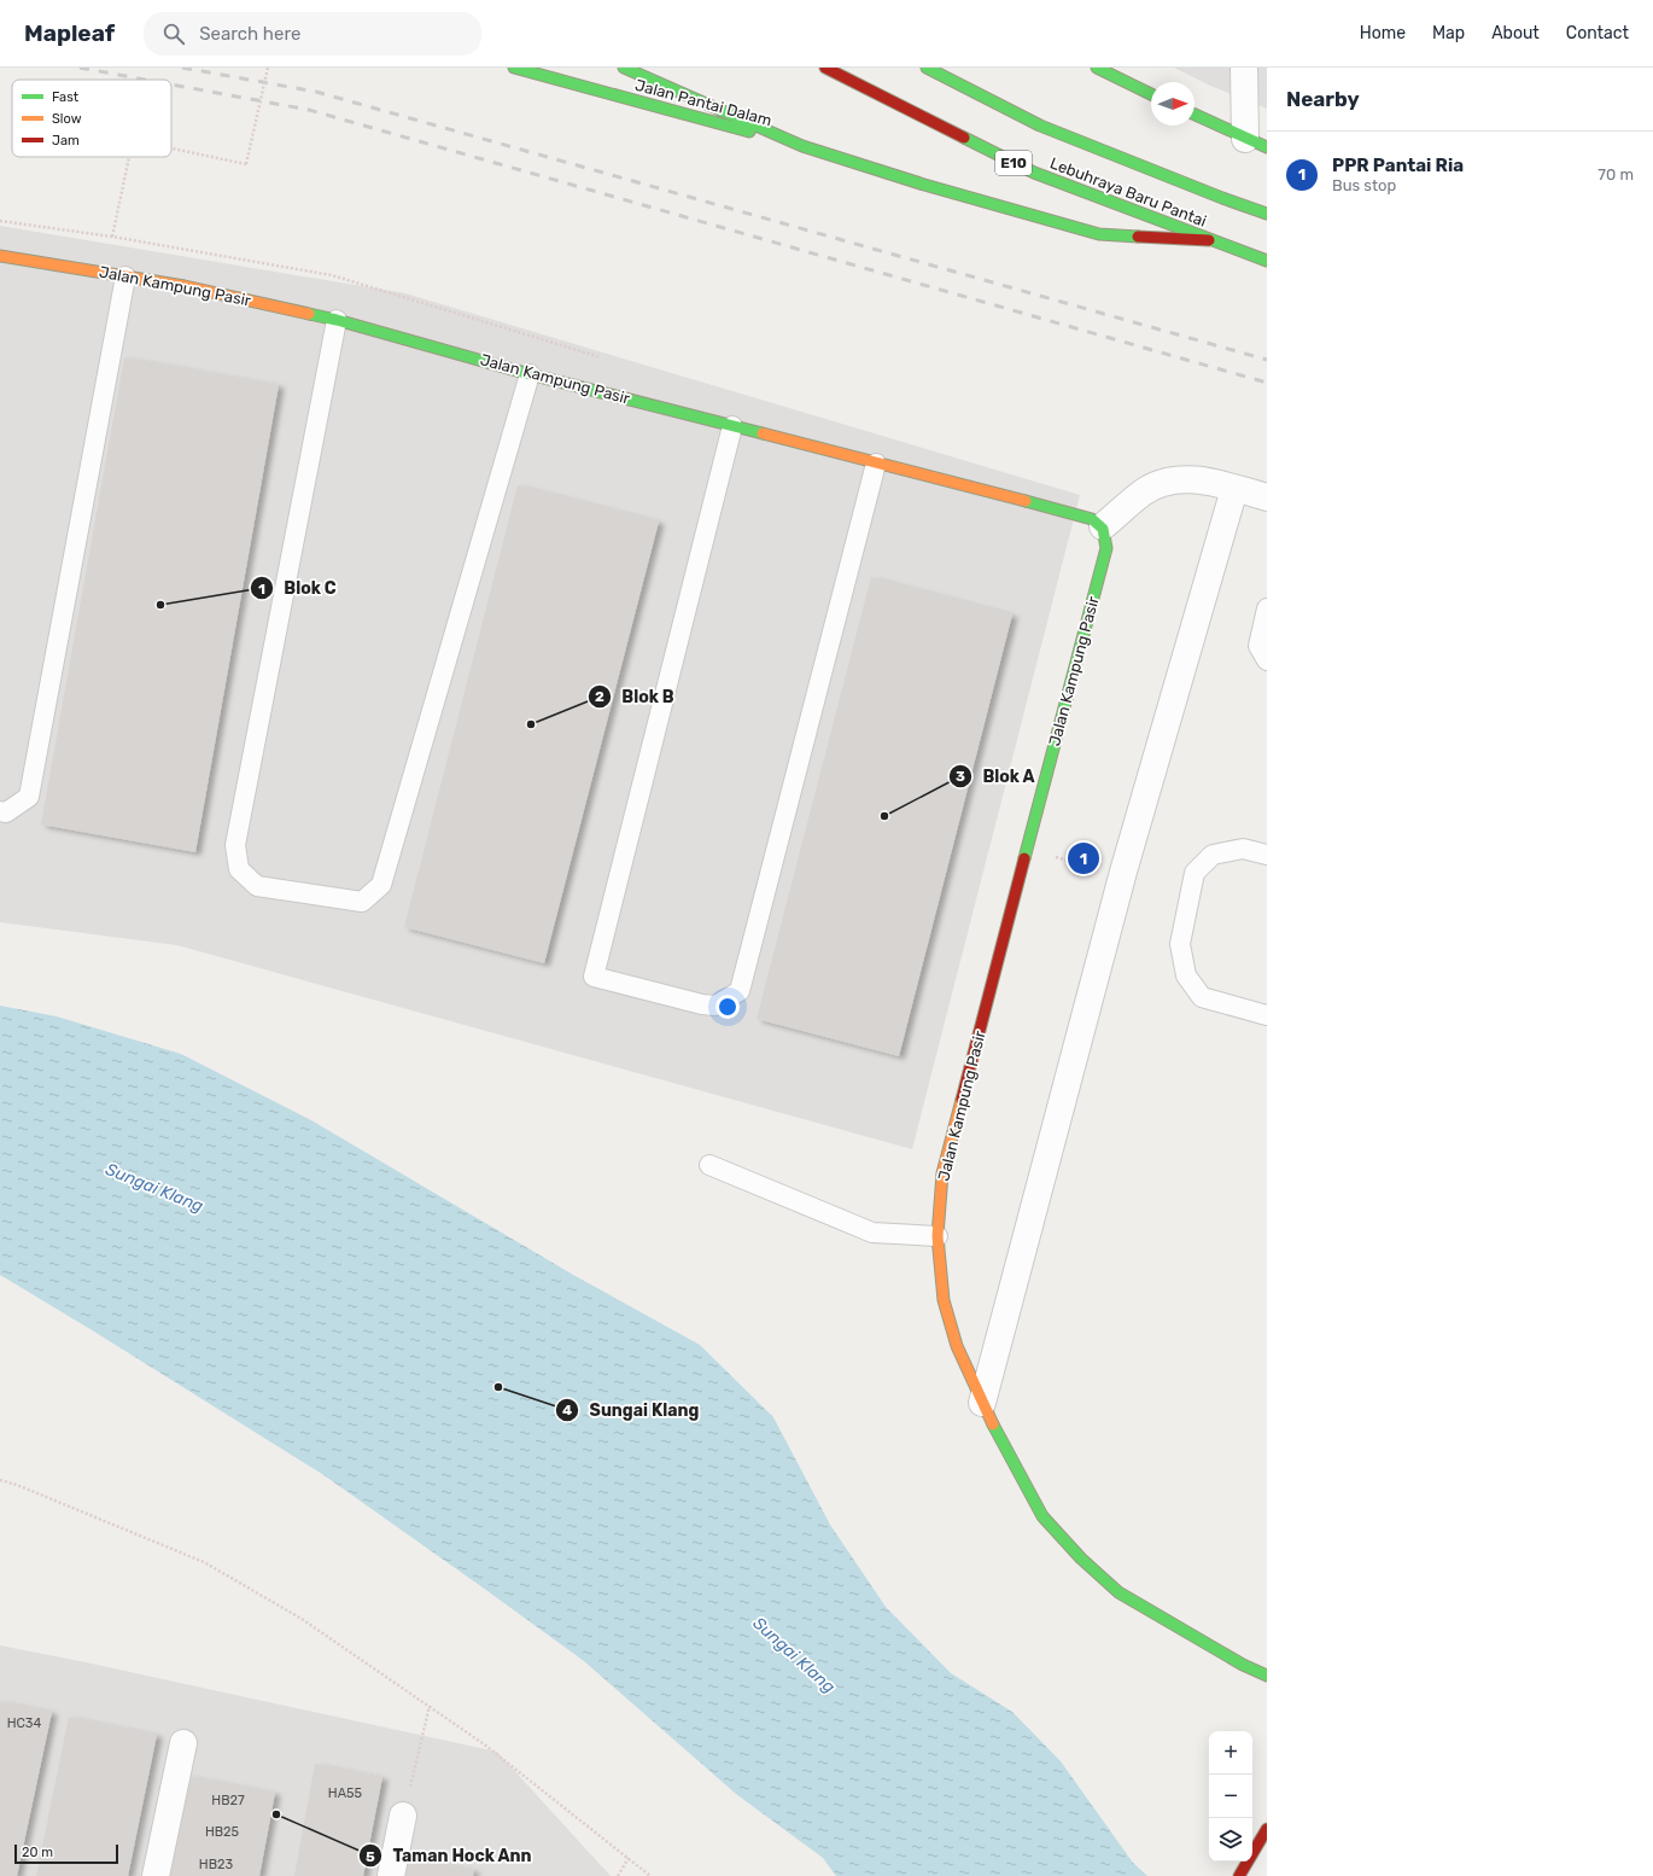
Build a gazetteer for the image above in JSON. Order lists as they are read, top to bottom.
{
  "streets": {
    "main road": [
      "Jalan Pantai Dalam",
      "E10",
      "Lebuhraya Baru Pantai",
      "Jalan Kampung Pasir"
    ]
  },
  "water": ["Sungai Klang"],
  "places": [
    "Blok C",
    "Blok B",
    "Blok A",
    "Sungai Klang",
    "Taman Hock Ann"
  ],
  "house_numbers": [
    "HC34",
    "HA55",
    "HB27",
    "HB25",
    "HB23"
  ],
  "legend": ["Fast", "Slow", "Jam"],
  "scale_bar": "20 m",
  "north": "right",
  "page": {
    "header": "Mapleaf",
    "search": "Search here",
    "nav": [
      "Home",
      "Map",
      "About",
      "Contact"
    ],
    "heading": "Nearby",
    "list": [
      {
        "mark": "1",
        "name": "PPR Pantai Ria",
        "note": "Bus stop",
        "value": "70 m"
      }
    ],
    "pins": "1",
    "map_buttons": ["+", "−"],
    "scale": "20 m"
  }
}
